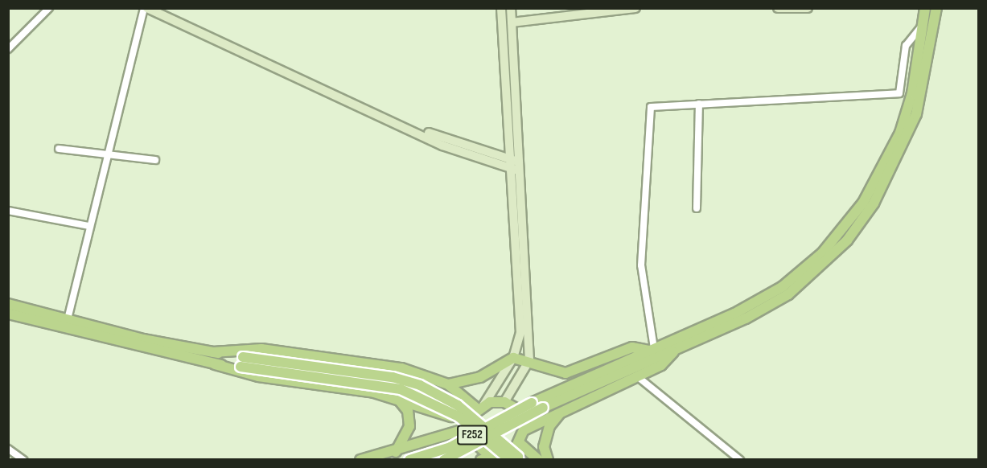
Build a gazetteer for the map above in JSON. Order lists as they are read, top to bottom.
{
  "streets": {
    "main road": ["F252"]
  }
}
